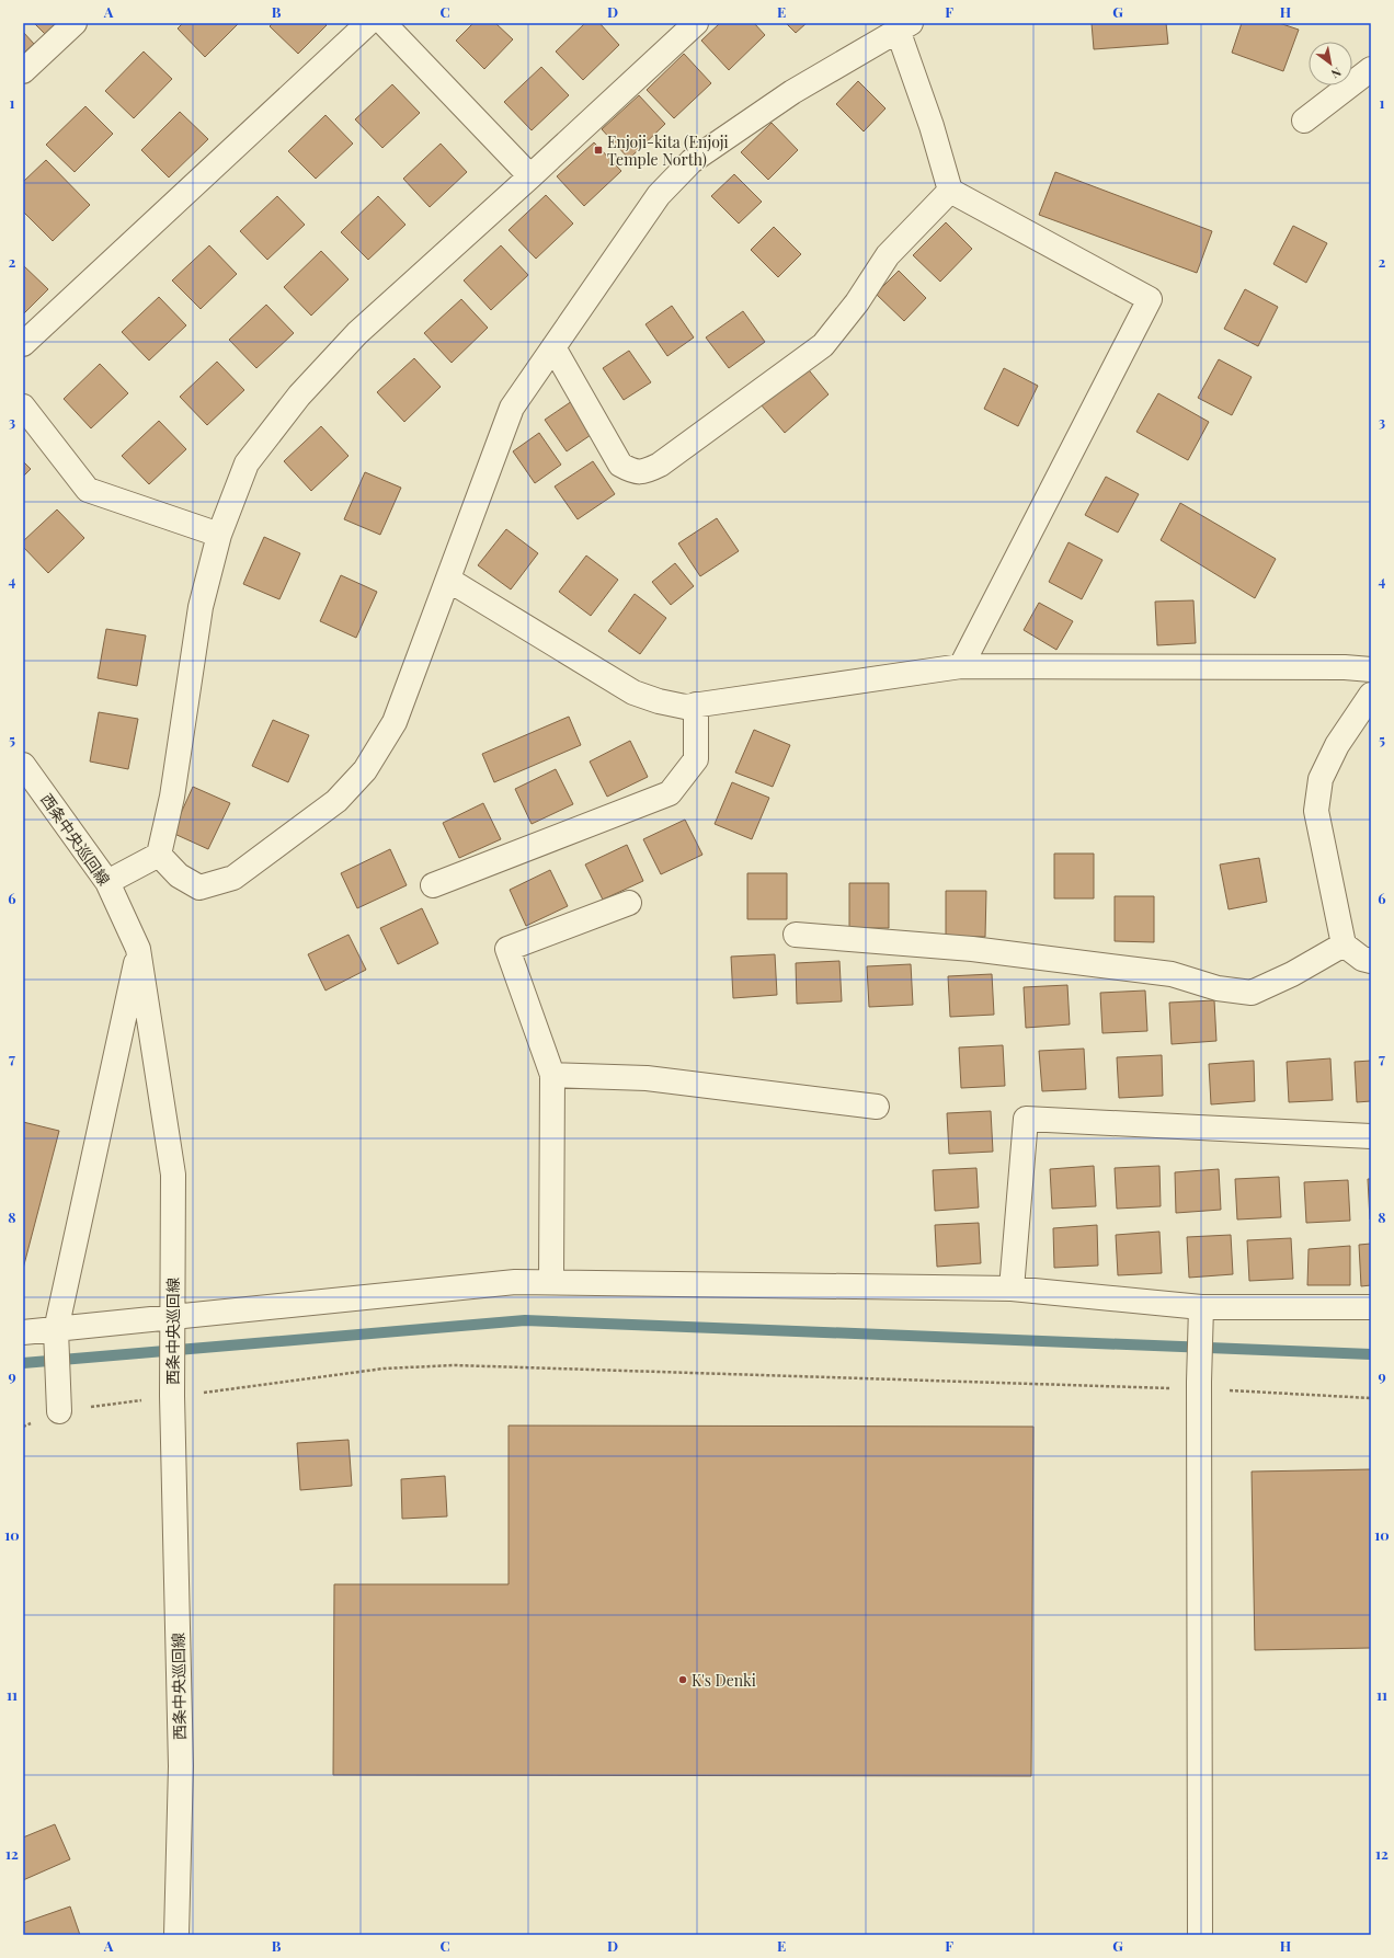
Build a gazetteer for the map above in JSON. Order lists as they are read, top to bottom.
{
  "streets": {
    "street": ["西条中央巡回線"]
  },
  "places": {
    "transit": ["Enjoji-kita (Enjoji Temple North)"],
    "other": ["K's Denki"]
  },
  "north": "bottom right",
  "grid": {
    "columns": [
      "A",
      "B",
      "C",
      "D",
      "E",
      "F",
      "G",
      "H"
    ],
    "rows": [
      "1",
      "2",
      "3",
      "4",
      "5",
      "6",
      "7",
      "8",
      "9",
      "10",
      "11",
      "12"
    ]
  }
}
